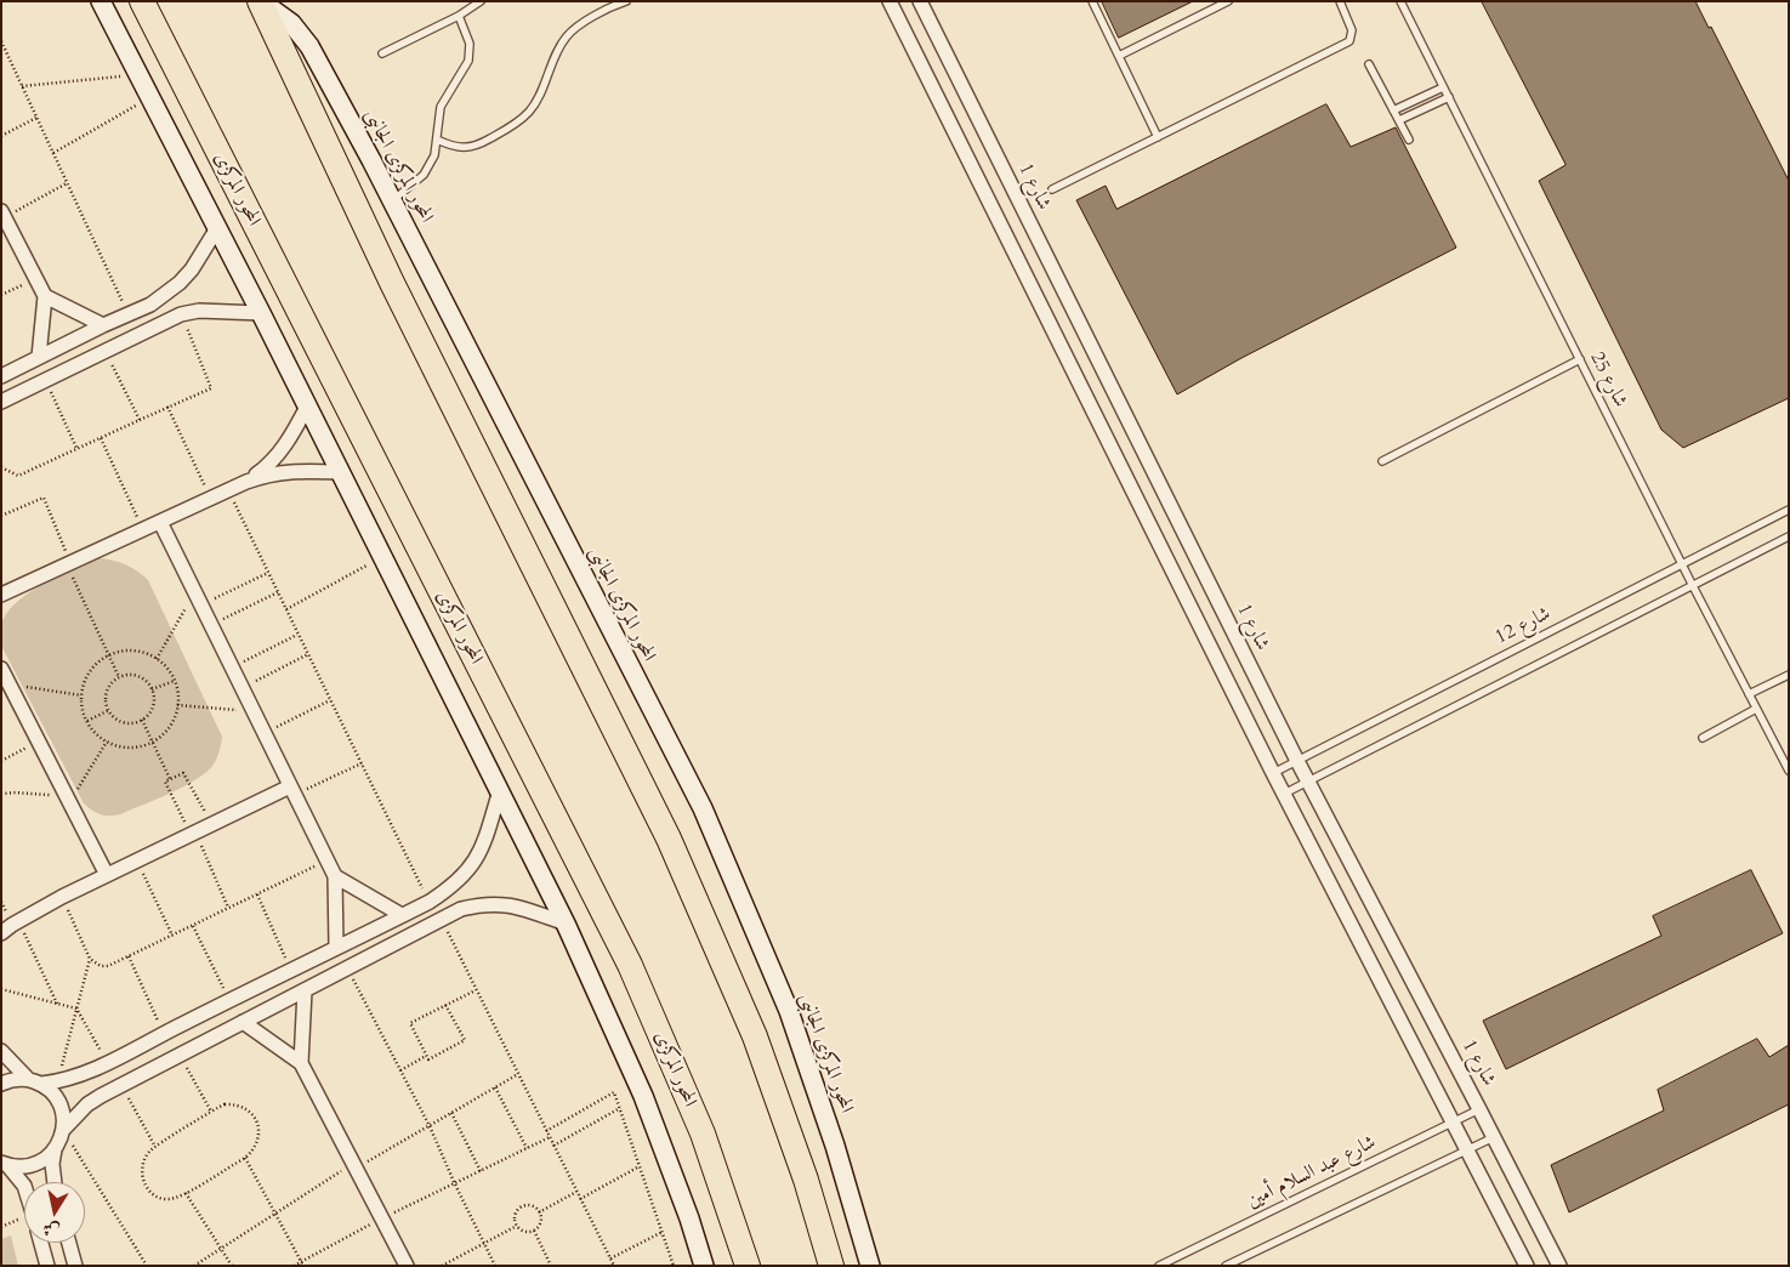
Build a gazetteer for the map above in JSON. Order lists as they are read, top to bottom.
{
  "streets": {
    "highway": ["المحور المركزى"],
    "main road": ["المحور المركزى الجانبى"],
    "street": ["شارع 1"],
    "lane": ["شارع 25", "شارع 12", "شارع عبد السلام أمين"]
  },
  "crossings": [
    ["شارع 1", "شارع 12"],
    ["شارع 1", "شارع عبد السلام أمين"],
    ["شارع 25", "شارع 12"]
  ],
  "north": "bottom"
}
